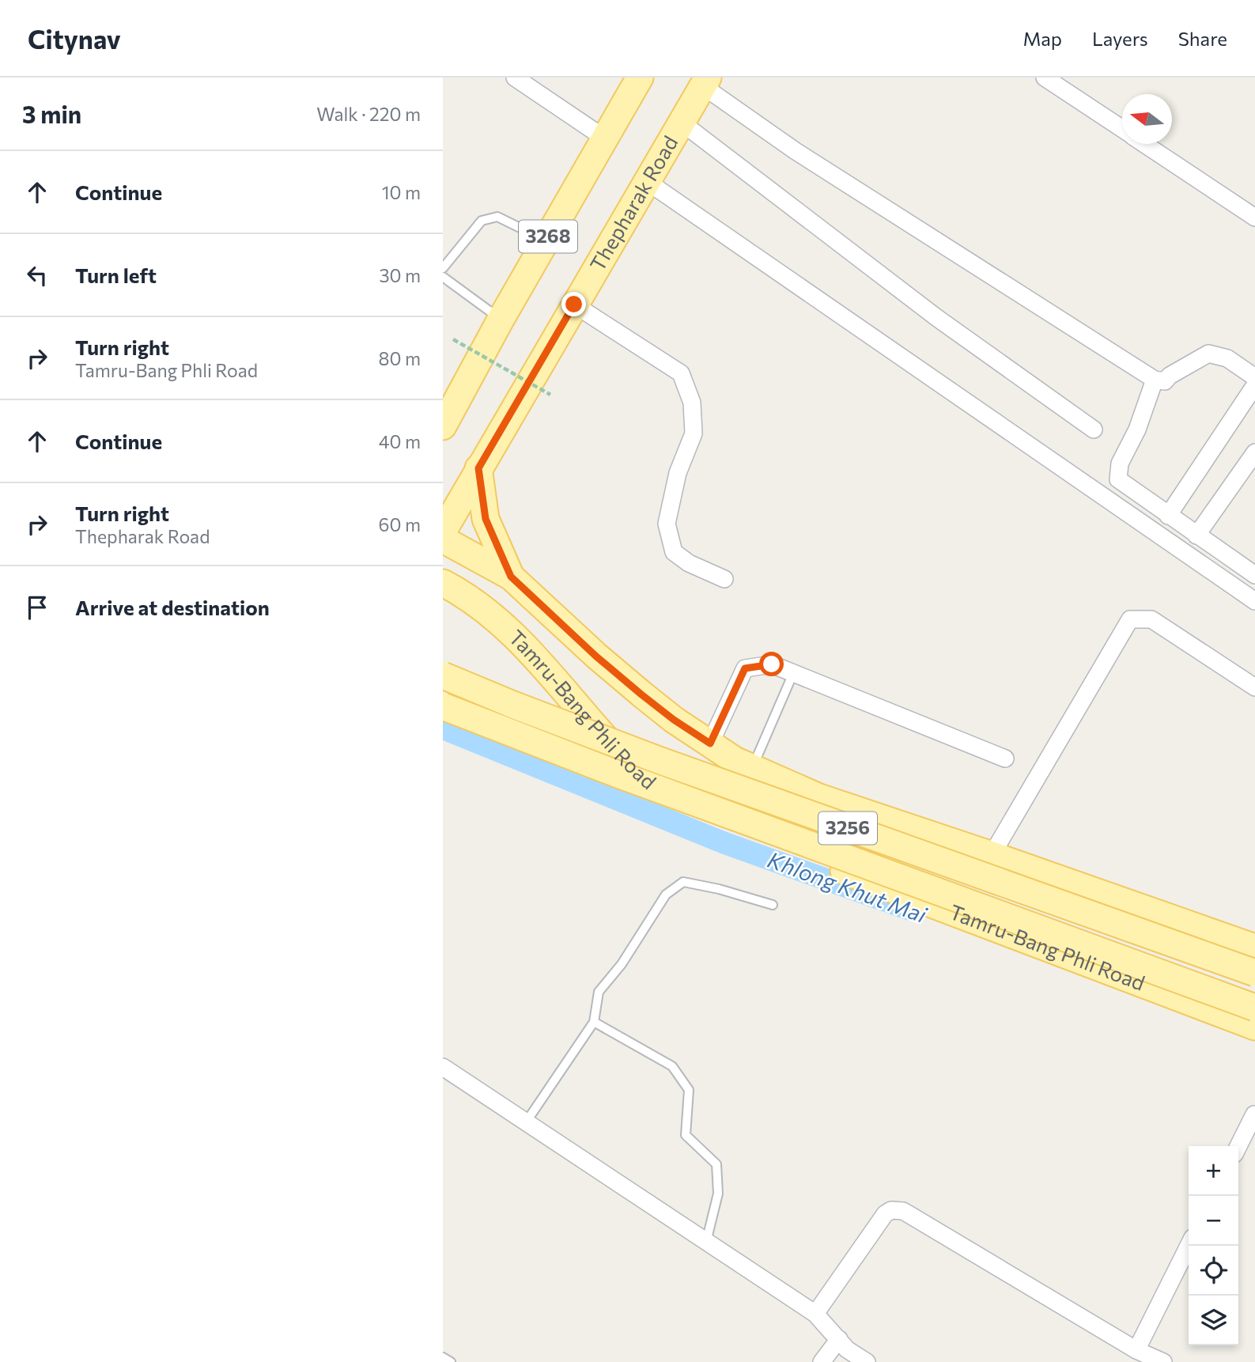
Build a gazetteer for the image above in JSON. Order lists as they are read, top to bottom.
{
  "streets": {
    "main road": [
      "Thepharak Road",
      "3268",
      "Tamru-Bang Phli Road",
      "3256"
    ]
  },
  "water": ["Khlong Khut Mai"],
  "north": "left",
  "page": {
    "header": "Citynav",
    "nav": ["Map", "Layers", "Share"],
    "heading": ["3 min", "Walk · 220 m"],
    "list": [
      ["Continue", "10 m"],
      ["Turn left", "30 m"],
      ["Turn right", "Tamru-Bang Phli Road", "80 m"],
      ["Continue", "40 m"],
      ["Turn right", "Thepharak Road", "60 m"],
      "Arrive at destination"
    ],
    "map_buttons": ["+", "−"]
  }
}
